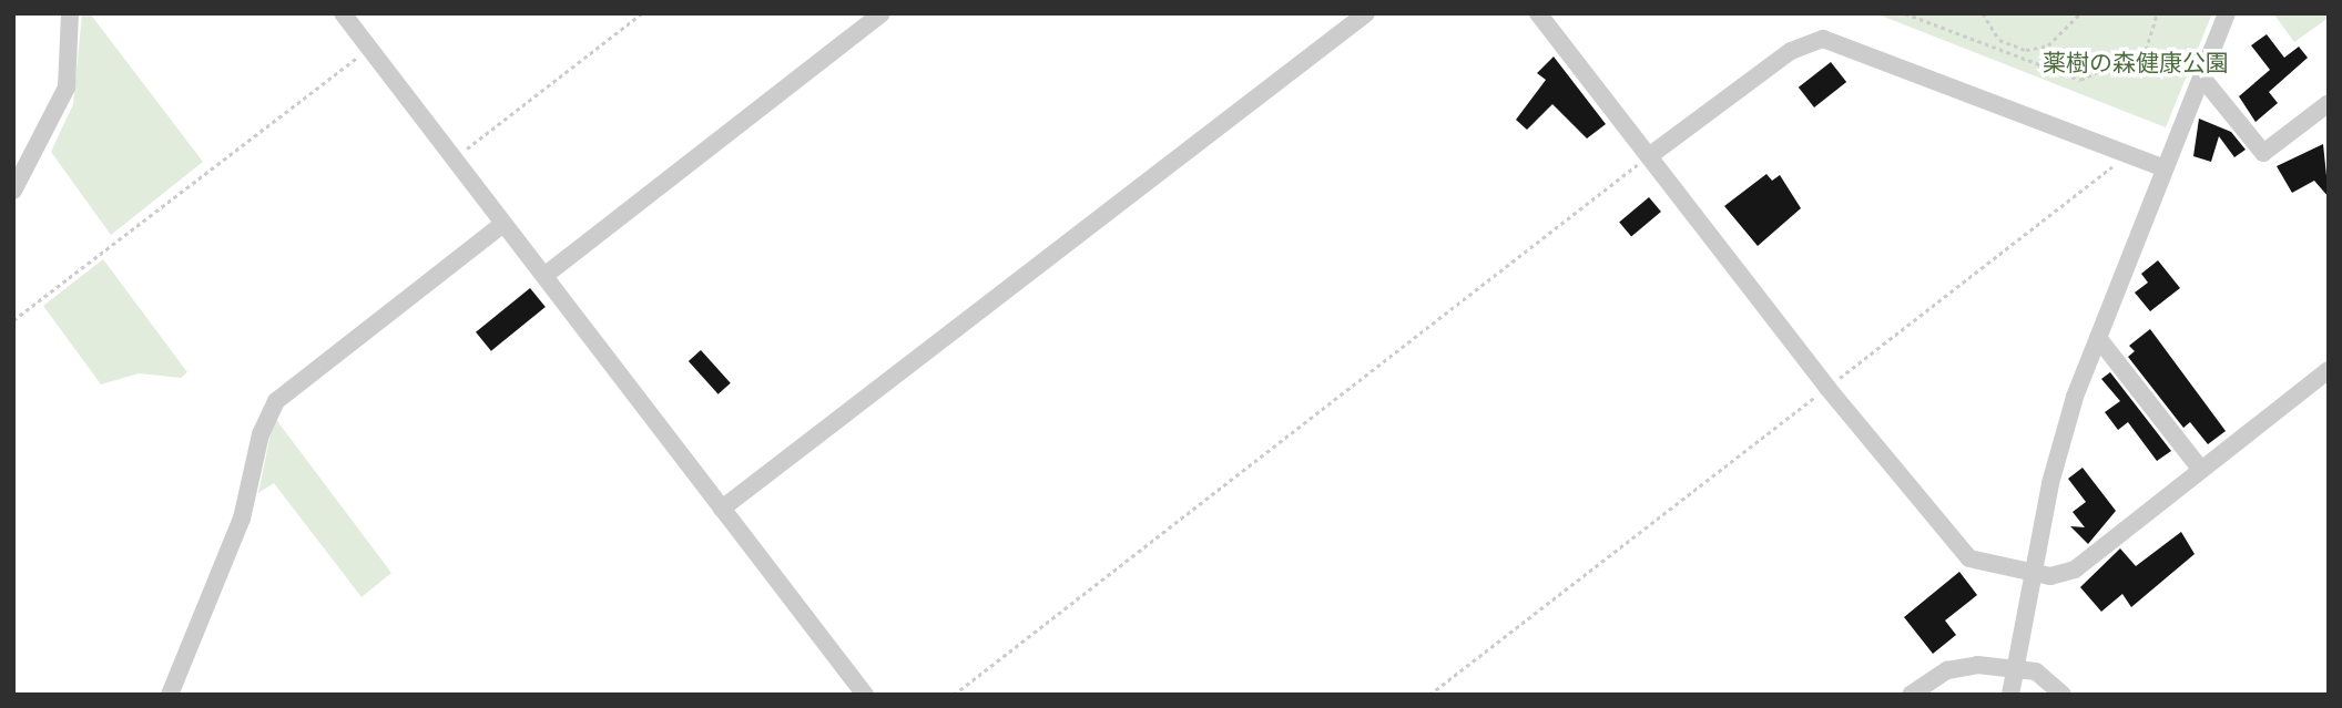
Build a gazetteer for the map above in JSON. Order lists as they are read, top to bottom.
{
  "parks": ["薬樹の森健康公園"]
}
